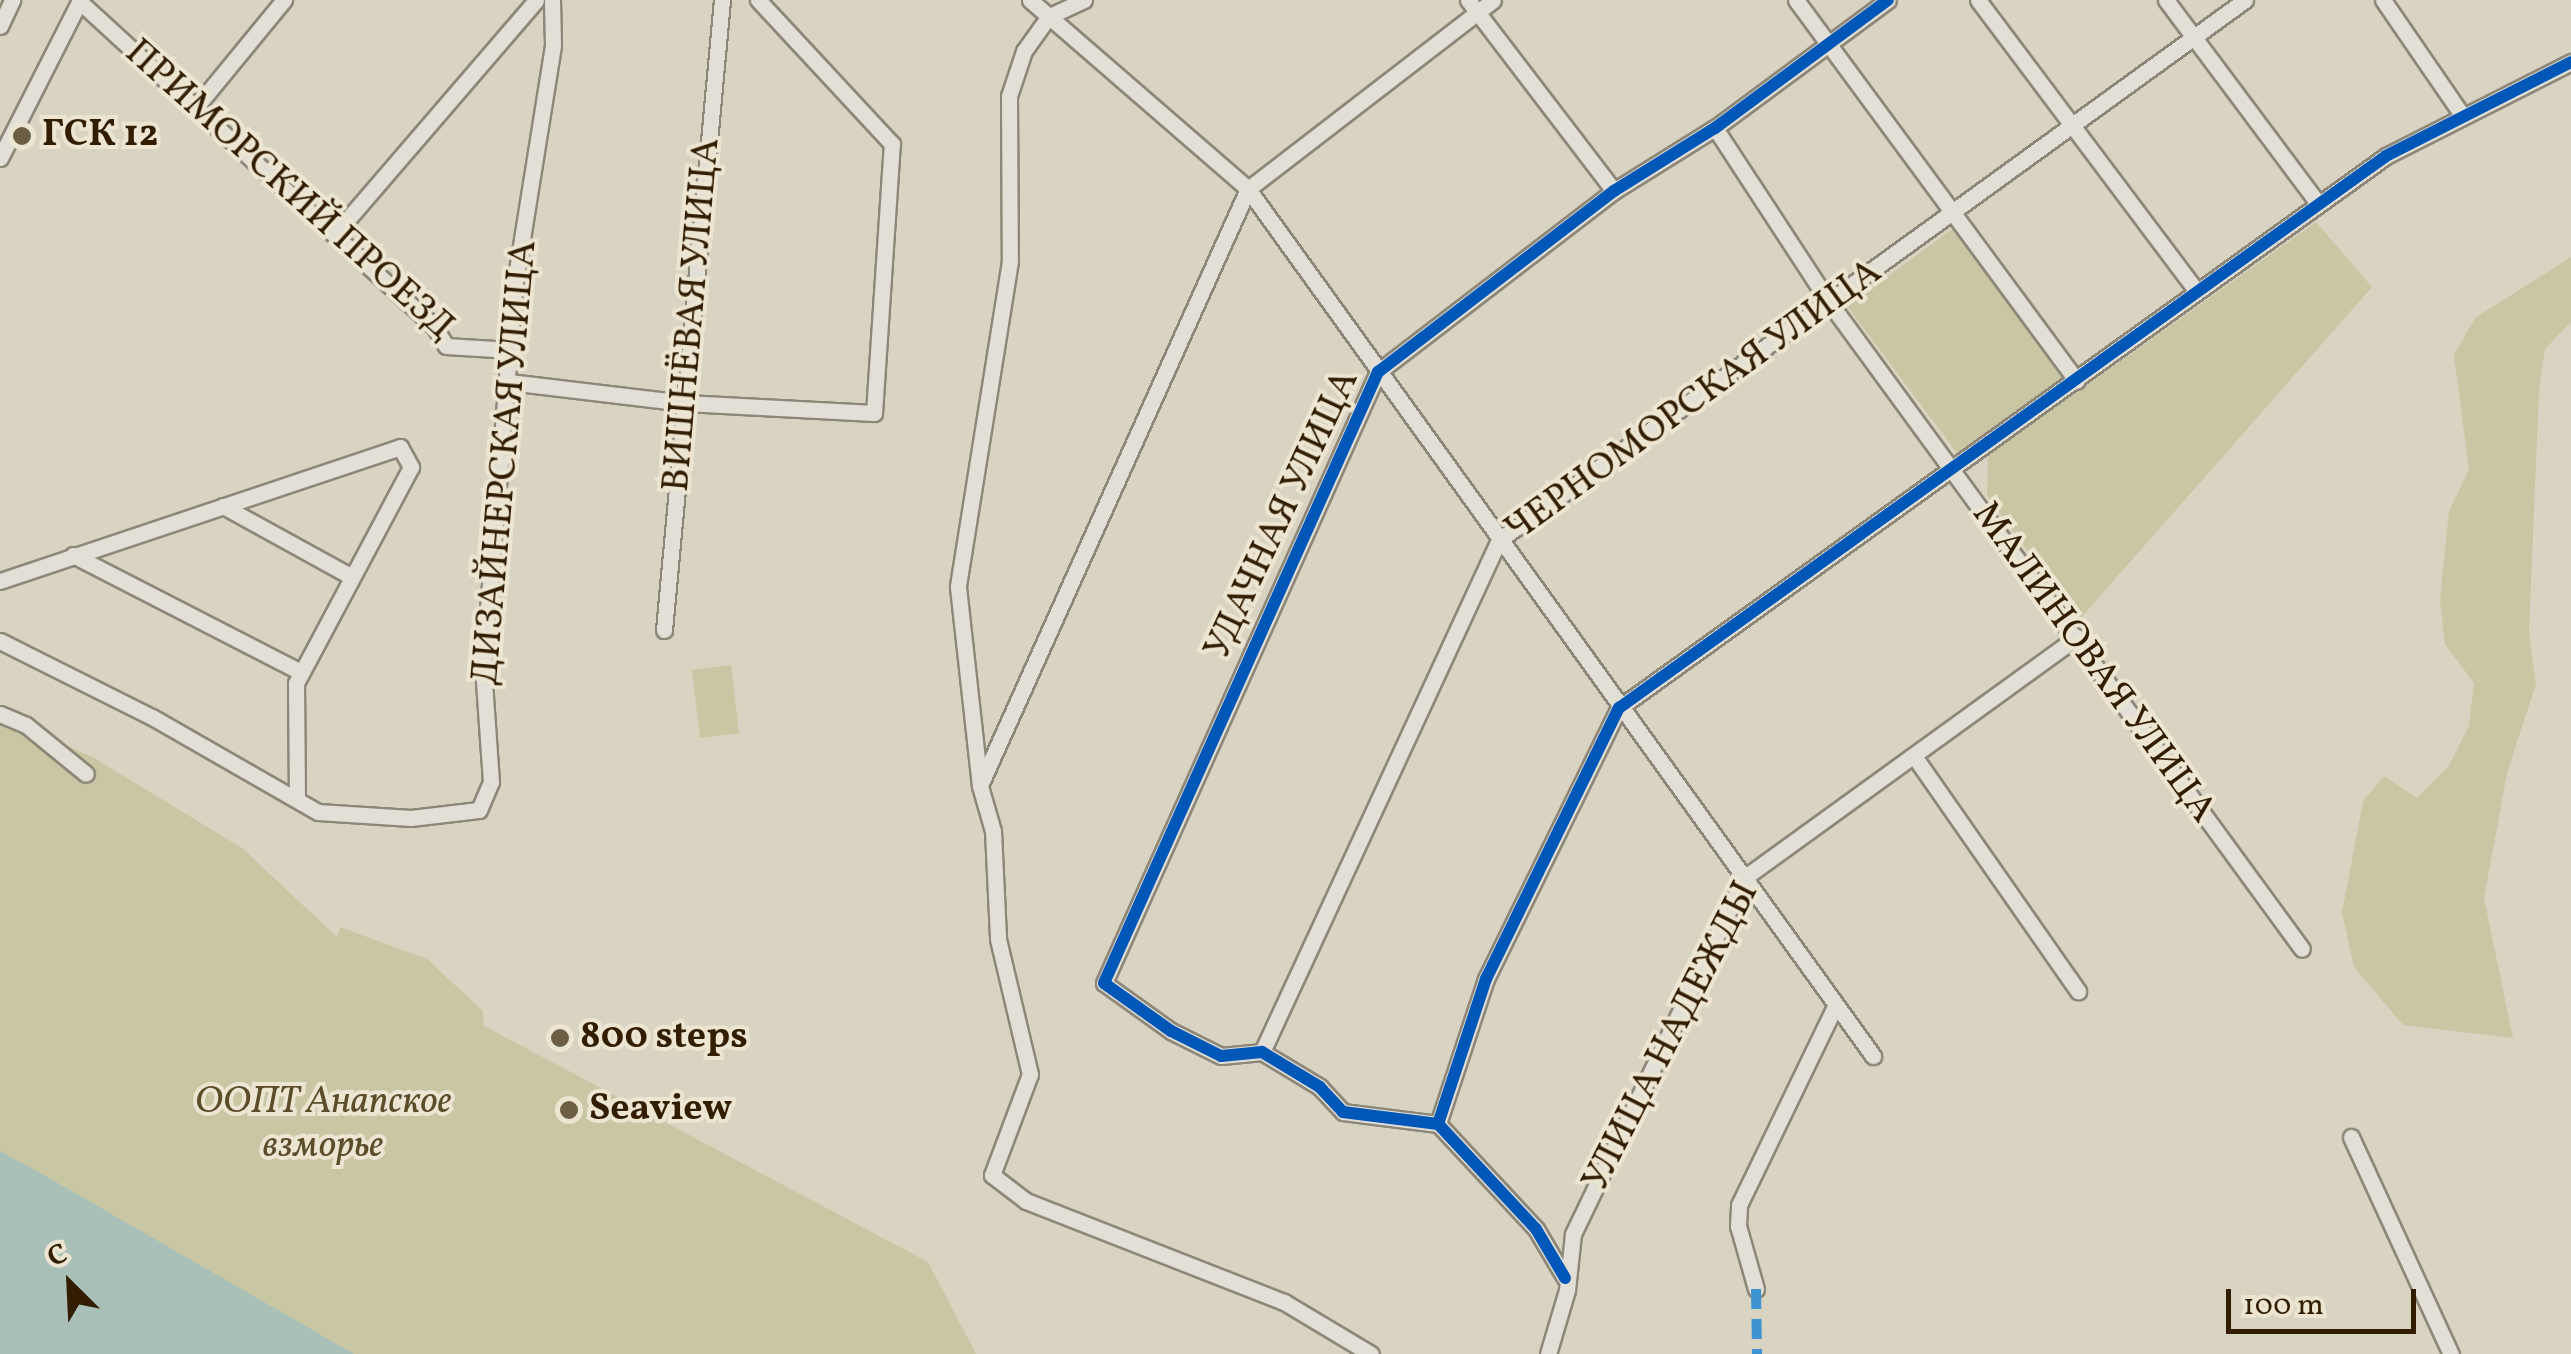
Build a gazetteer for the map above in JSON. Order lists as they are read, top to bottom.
{
  "streets": {
    "street": [
      "ПРИМОРСКИЙ ПРОЕЗД",
      "ВИШНЁВАЯ УЛИЦА",
      "ЧЕРНОМОРСКАЯ УЛИЦА",
      "ДИЗАЙНЕРСКАЯ УЛИЦА",
      "УДАЧНАЯ УЛИЦА",
      "МАЛИНОВАЯ УЛИЦА",
      "УЛИЦА НАДЕЖДЫ"
    ]
  },
  "crossings": [
    ["ПРИМОРСКИЙ ПРОЕЗД", "ДИЗАЙНЕРСКАЯ УЛИЦА"],
    ["ЧЕРНОМОРСКАЯ УЛИЦА", "УДАЧНАЯ УЛИЦА"],
    ["ЧЕРНОМОРСКАЯ УЛИЦА", "МАЛИНОВАЯ УЛИЦА"],
    ["УДАЧНАЯ УЛИЦА", "МАЛИНОВАЯ УЛИЦА"],
    ["МАЛИНОВАЯ УЛИЦА", "УЛИЦА НАДЕЖДЫ"]
  ],
  "parks": ["ООПТ Анапское взморье"],
  "places": ["ГСК 12", "800 steps", "Seaview"],
  "scale_bar": "100 m",
  "north": "top left"
}
